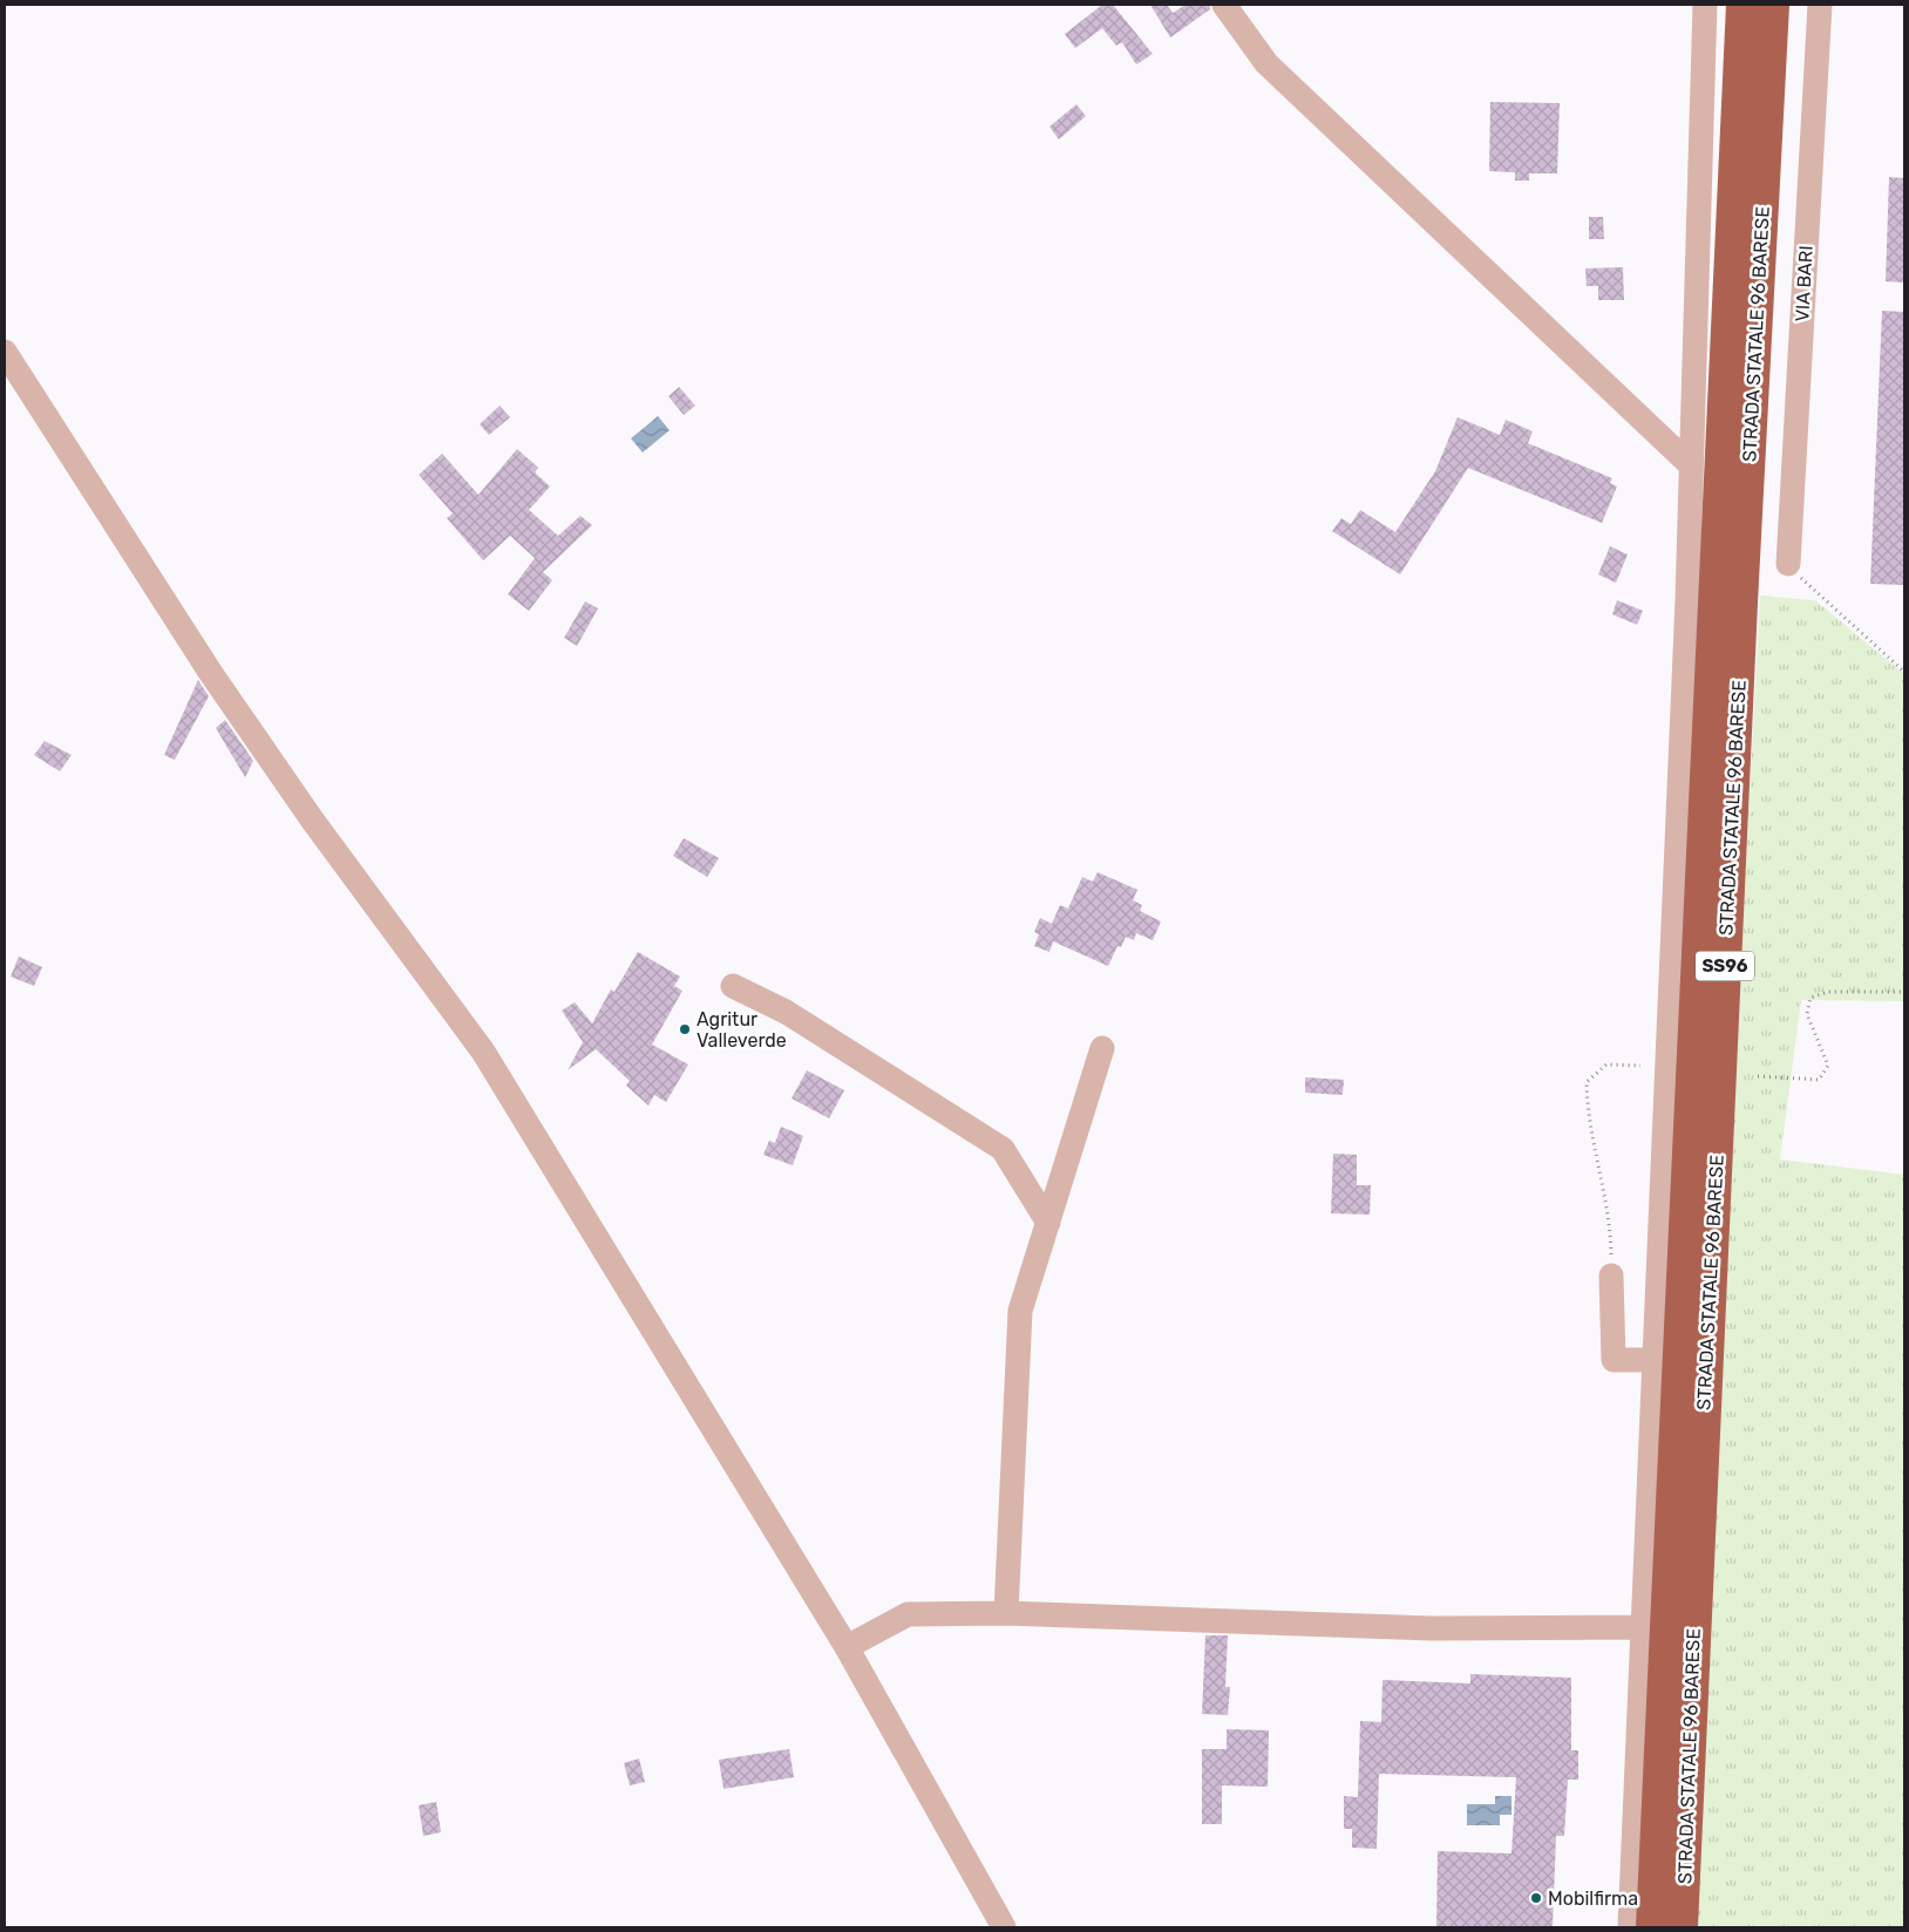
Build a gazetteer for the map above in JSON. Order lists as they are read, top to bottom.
{
  "streets": {
    "highway": ["STRADA STATALE 96 BARESE", "SS96"],
    "street": ["VIA BARI"]
  },
  "places": ["Agritur Valleverde", "Mobilfirma"]
}
